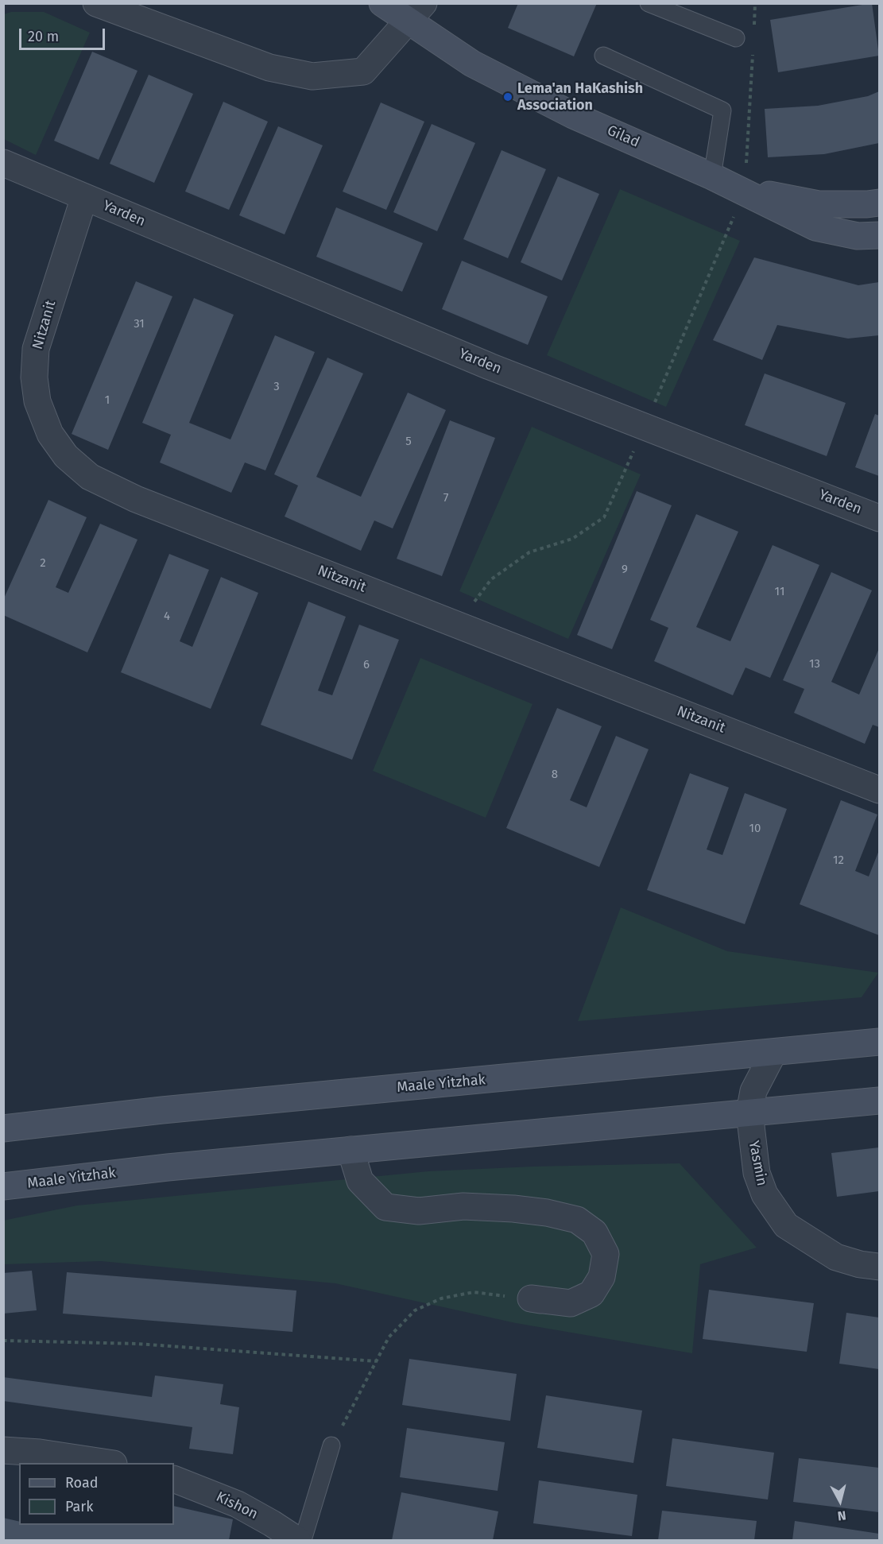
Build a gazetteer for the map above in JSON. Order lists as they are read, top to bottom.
{
  "streets": {
    "main road": ["Gilad", "Maale Yitzhak"],
    "street": [
      "Yarden",
      "Nitzanit",
      "Yasmin",
      "Kishon"
    ]
  },
  "crossings": [
    ["Yarden", "Nitzanit"],
    ["Maale Yitzhak", "Yasmin"]
  ],
  "places": ["Lema'an HaKashish Association"],
  "house_numbers": [
    "31",
    "3",
    "1",
    "5",
    "7",
    "2",
    "9",
    "11",
    "4",
    "13",
    "6",
    "8",
    "10",
    "12"
  ],
  "legend": ["Road", "Park"],
  "scale_bar": "20 m",
  "north": "bottom"
}
